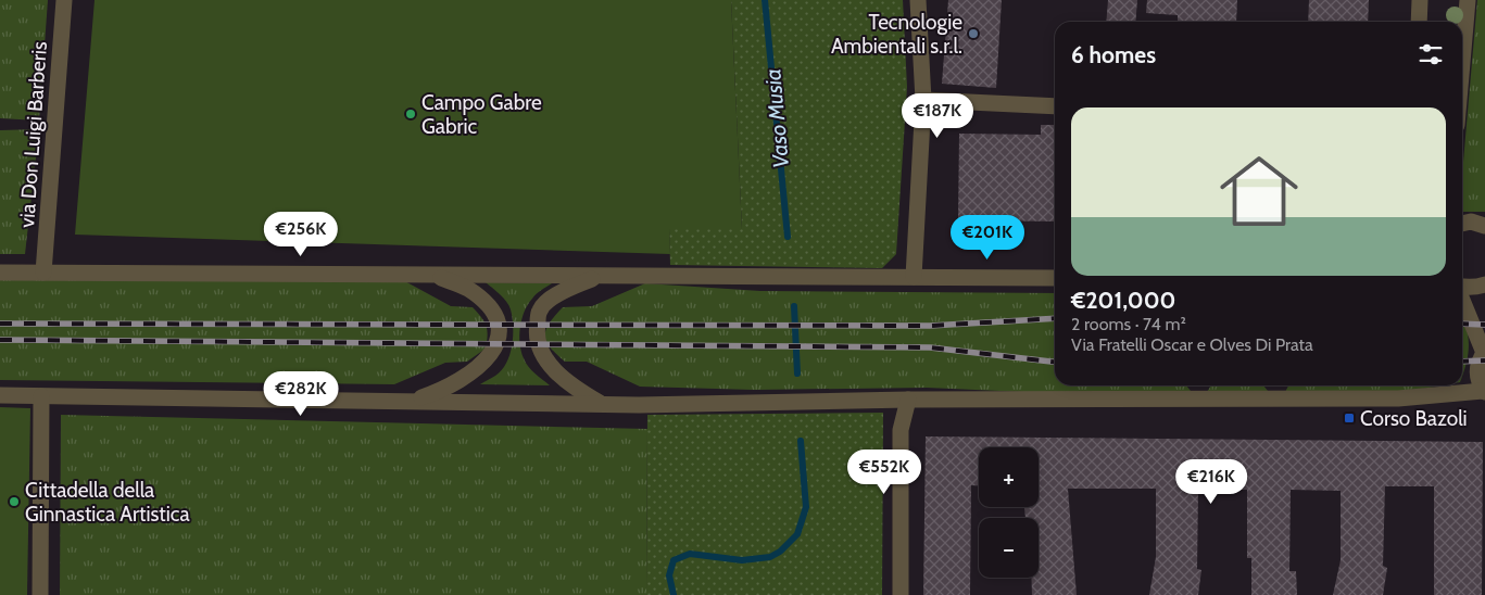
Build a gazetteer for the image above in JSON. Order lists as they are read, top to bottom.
{
  "streets": {
    "street": ["via Don Luigi Barberis"]
  },
  "water": ["Vaso Musia"],
  "places": {
    "other": ["Tecnologie Ambientali s.r.l.", "Campo Gabre Gabric", "Cittadella della Ginnastica Artistica"],
    "transit": ["Corso Bazoli"]
  },
  "page": {
    "heading": "6 homes",
    "list": [
      {
        "name": "€201,000",
        "note": "2 rooms · 74 m² · Via Fratelli Oscar e Olves Di Prata"
      }
    ],
    "price": [
      "€187K",
      "€256K",
      "€201K",
      "€282K",
      "€552K",
      "€216K"
    ],
    "map_buttons": ["+", "−"]
  }
}
